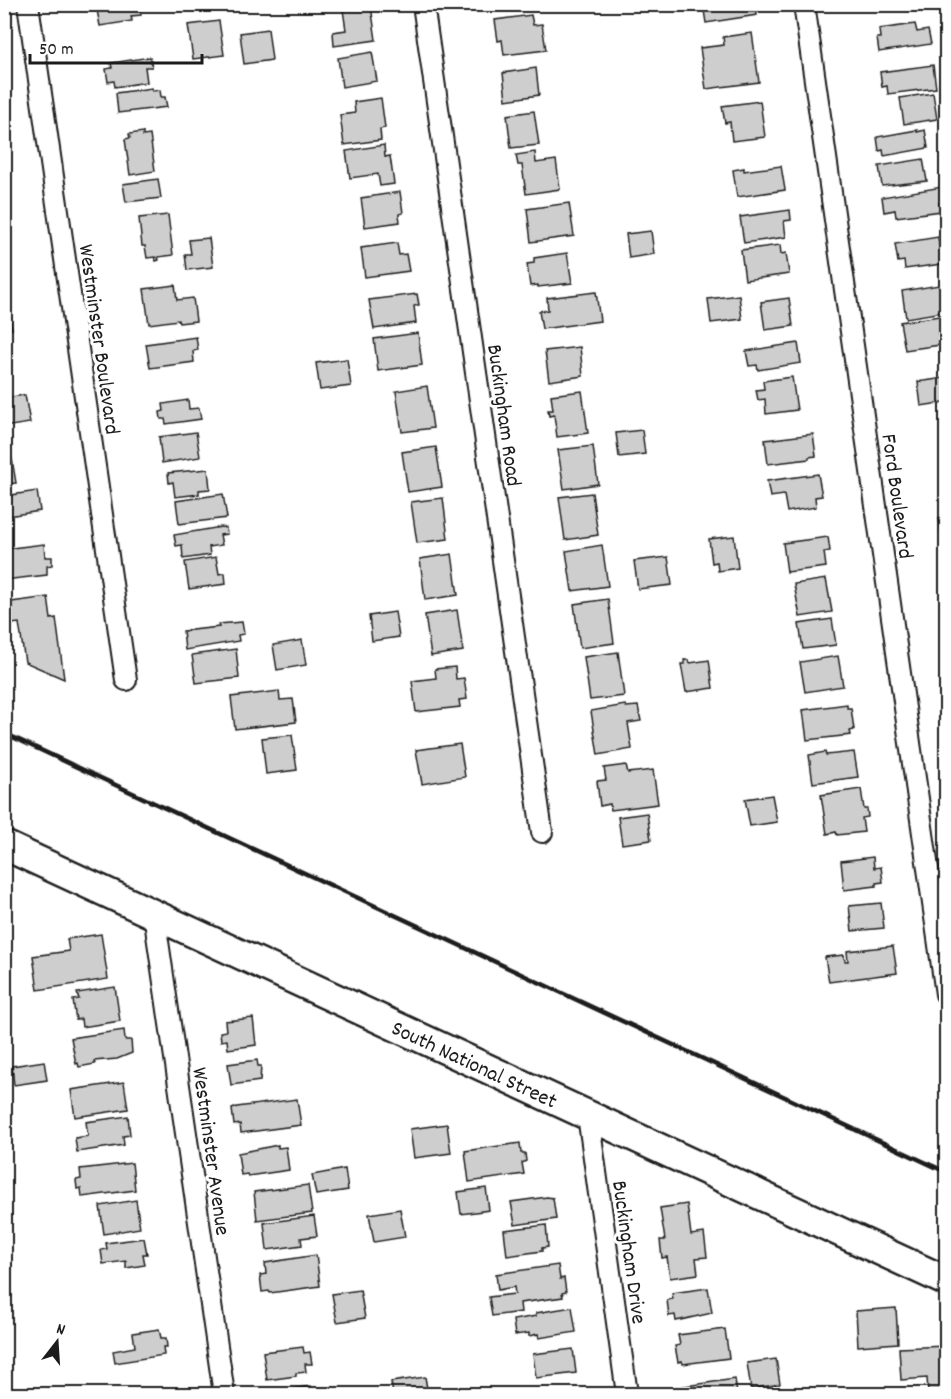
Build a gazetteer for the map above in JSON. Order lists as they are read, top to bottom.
{
  "streets": {
    "street": [
      "Westminster Boulevard",
      "Buckingham Road",
      "Ford Boulevard",
      "South National Street",
      "Westminster Avenue",
      "Buckingham Drive"
    ]
  },
  "crossings": [
    ["South National Street", "Westminster Avenue"],
    ["South National Street", "Buckingham Drive"]
  ],
  "scale_bar": "50 m",
  "north": "top"
}
